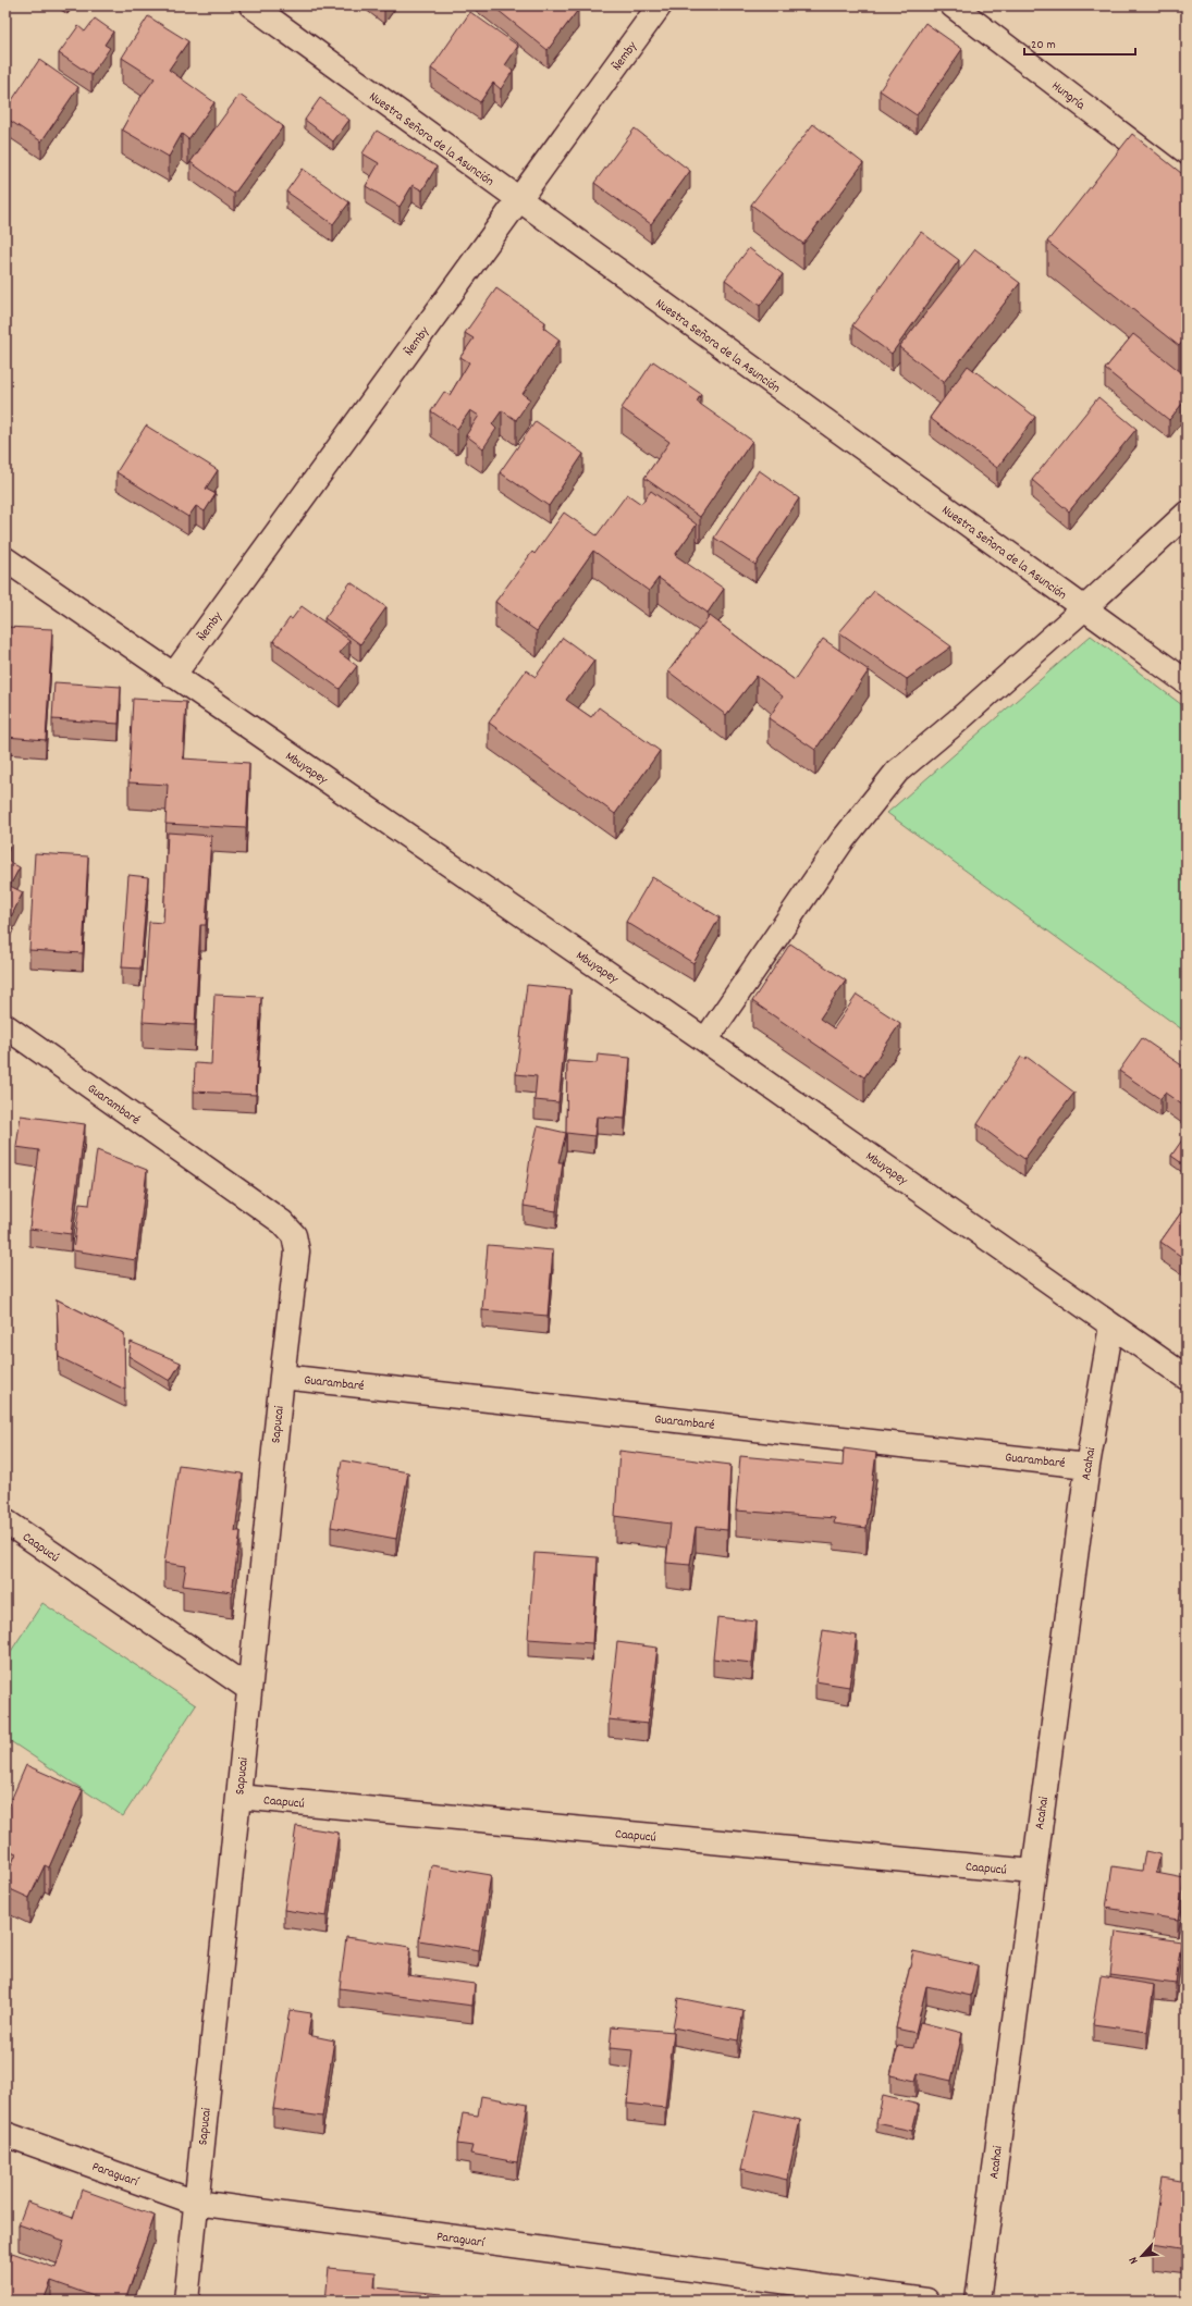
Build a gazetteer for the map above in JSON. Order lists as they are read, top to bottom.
{
  "streets": {
    "street": [
      "Ñemby",
      "Hungría",
      "Nuestra Señora de la Asunción",
      "Mbuyapey",
      "Guarambaré",
      "Sapucai",
      "Acahai",
      "Caapucú",
      "Paraguarí"
    ]
  },
  "crossings": [
    ["Ñemby", "Nuestra Señora de la Asunción"],
    ["Ñemby", "Mbuyapey"],
    ["Mbuyapey", "Acahai"],
    ["Guarambaré", "Sapucai"],
    ["Guarambaré", "Acahai"],
    ["Sapucai", "Caapucú"],
    ["Sapucai", "Paraguarí"],
    ["Acahai", "Caapucú"]
  ],
  "scale_bar": "20 m",
  "north": "bottom left"
}
